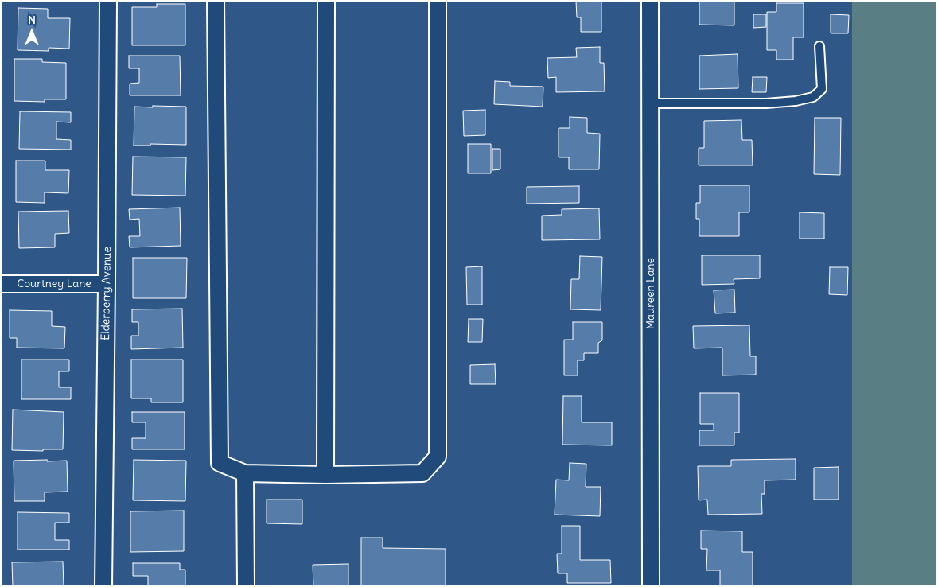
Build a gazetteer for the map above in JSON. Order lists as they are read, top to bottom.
{
  "streets": {
    "street": ["Courtney Lane", "Elderberry Avenue", "Maureen Lane"]
  },
  "crossings": [
    ["Courtney Lane", "Elderberry Avenue"]
  ],
  "north": "top"
}
